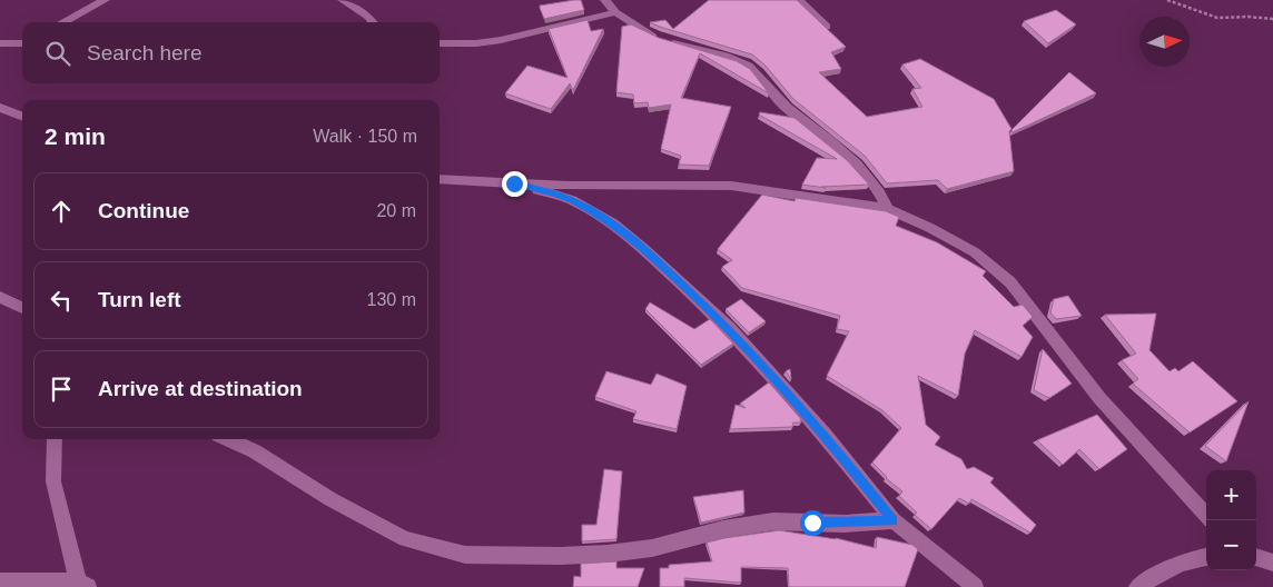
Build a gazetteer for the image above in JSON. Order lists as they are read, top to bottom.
{
  "north": "right",
  "page": {
    "search": "Search here",
    "heading": ["2 min", "Walk · 150 m"],
    "list": [
      ["Continue", "20 m"],
      ["Turn left", "130 m"],
      "Arrive at destination"
    ],
    "map_buttons": ["+", "−"]
  }
}
